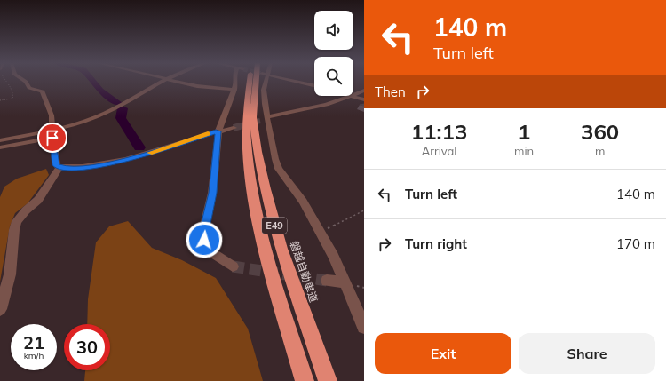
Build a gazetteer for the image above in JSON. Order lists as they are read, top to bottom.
{
  "streets": {
    "highway": ["E49", "磐越自動車道"]
  },
  "page": {
    "turn": ["140 m", "Turn left"],
    "then": "Then",
    "eta": [
      "11:13",
      "Arrival",
      "1",
      "min",
      "360",
      "m"
    ],
    "list": [
      {
        "name": "Turn left",
        "value": "140 m"
      },
      {
        "name": "Turn right",
        "value": "170 m"
      }
    ],
    "speed": "21 km/h",
    "limit": "30",
    "buttons": ["Exit", "Share"]
  }
}
